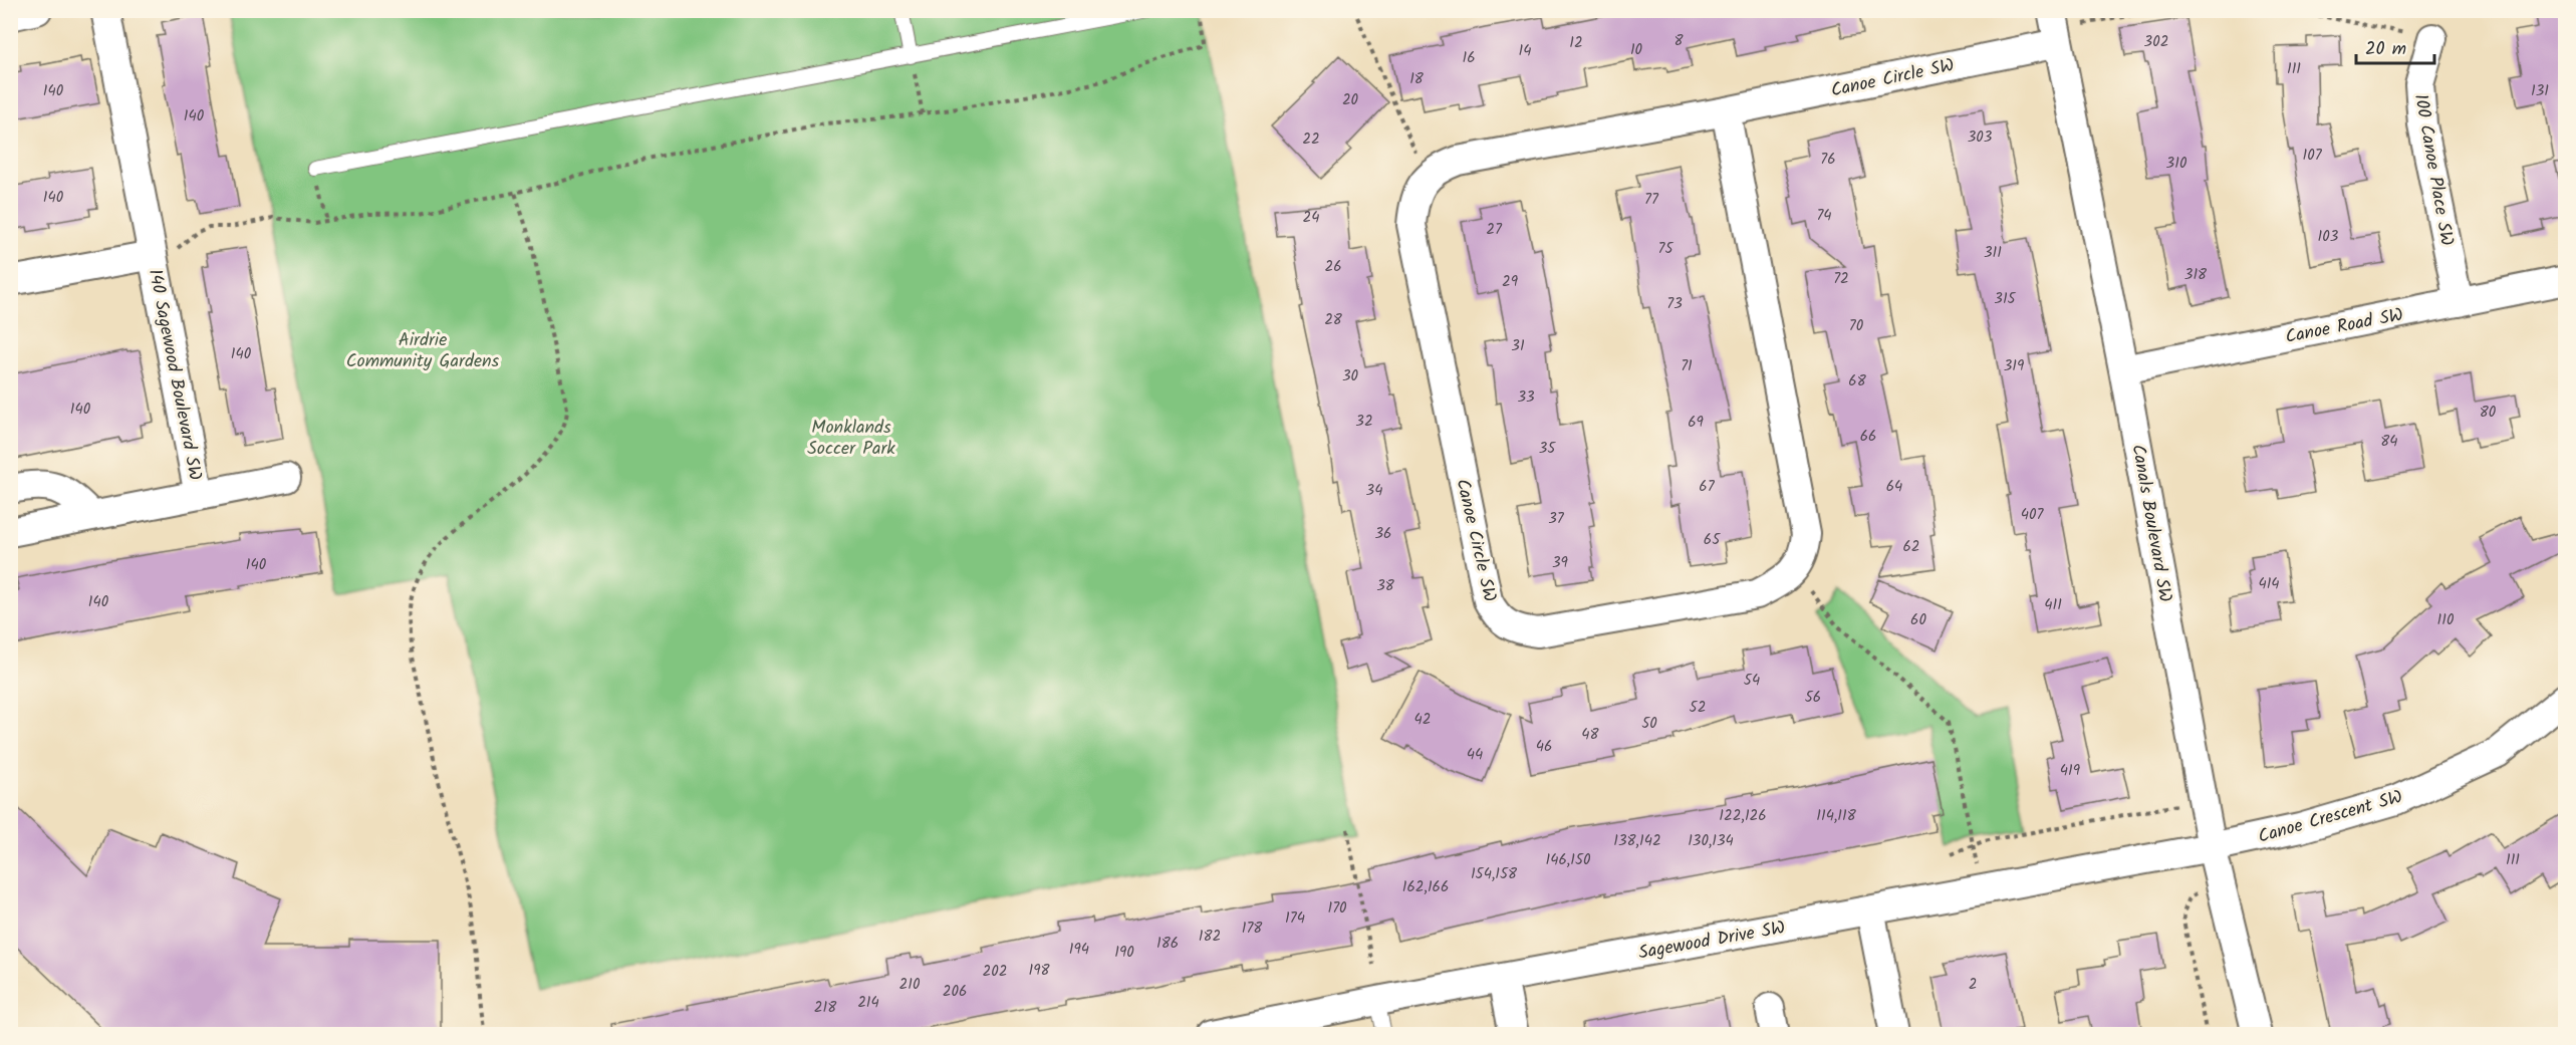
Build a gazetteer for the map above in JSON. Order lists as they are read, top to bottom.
{
  "streets": {
    "street": [
      "Canoe Circle SW",
      "100 Canoe Place SW",
      "Canoe Road SW",
      "140 Sagewood Boulevard SW",
      "Canals Boulevard SW",
      "Canoe Crescent SW",
      "Sagewood Drive SW"
    ]
  },
  "crossings": [
    ["Canoe Circle SW", "Canals Boulevard SW"],
    ["100 Canoe Place SW", "Canoe Road SW"],
    ["Canoe Road SW", "Canals Boulevard SW"],
    ["Canals Boulevard SW", "Canoe Crescent SW"],
    ["Canals Boulevard SW", "Sagewood Drive SW"],
    ["Canoe Crescent SW", "Sagewood Drive SW"]
  ],
  "parks": ["Airdrie Community Gardens", "Monklands Soccer Park"],
  "house_numbers": [
    "8",
    "302",
    "12",
    "10",
    "14",
    "16",
    "111",
    "18",
    "140",
    "131",
    "20",
    "140",
    "303",
    "22",
    "107",
    "76",
    "310",
    "140",
    "77",
    "74",
    "24",
    "27",
    "103",
    "75",
    "311",
    "26",
    "318",
    "72",
    "29",
    "315",
    "73",
    "28",
    "70",
    "31",
    "140",
    "71",
    "319",
    "30",
    "68",
    "33",
    "140",
    "80",
    "32",
    "69",
    "66",
    "84",
    "35",
    "67",
    "64",
    "34",
    "407",
    "37",
    "36",
    "65",
    "62",
    "39",
    "140",
    "414",
    "38",
    "140",
    "411",
    "60",
    "110",
    "54",
    "56",
    "52",
    "42",
    "50",
    "48",
    "46",
    "44",
    "419",
    "122,126",
    "114,118",
    "138,142",
    "130,134",
    "146,150",
    "111",
    "154,158",
    "162,166",
    "170",
    "174",
    "178",
    "182",
    "186",
    "194",
    "190",
    "198",
    "202",
    "210",
    "2",
    "206",
    "214",
    "218"
  ],
  "scale_bar": "20 m"
}
